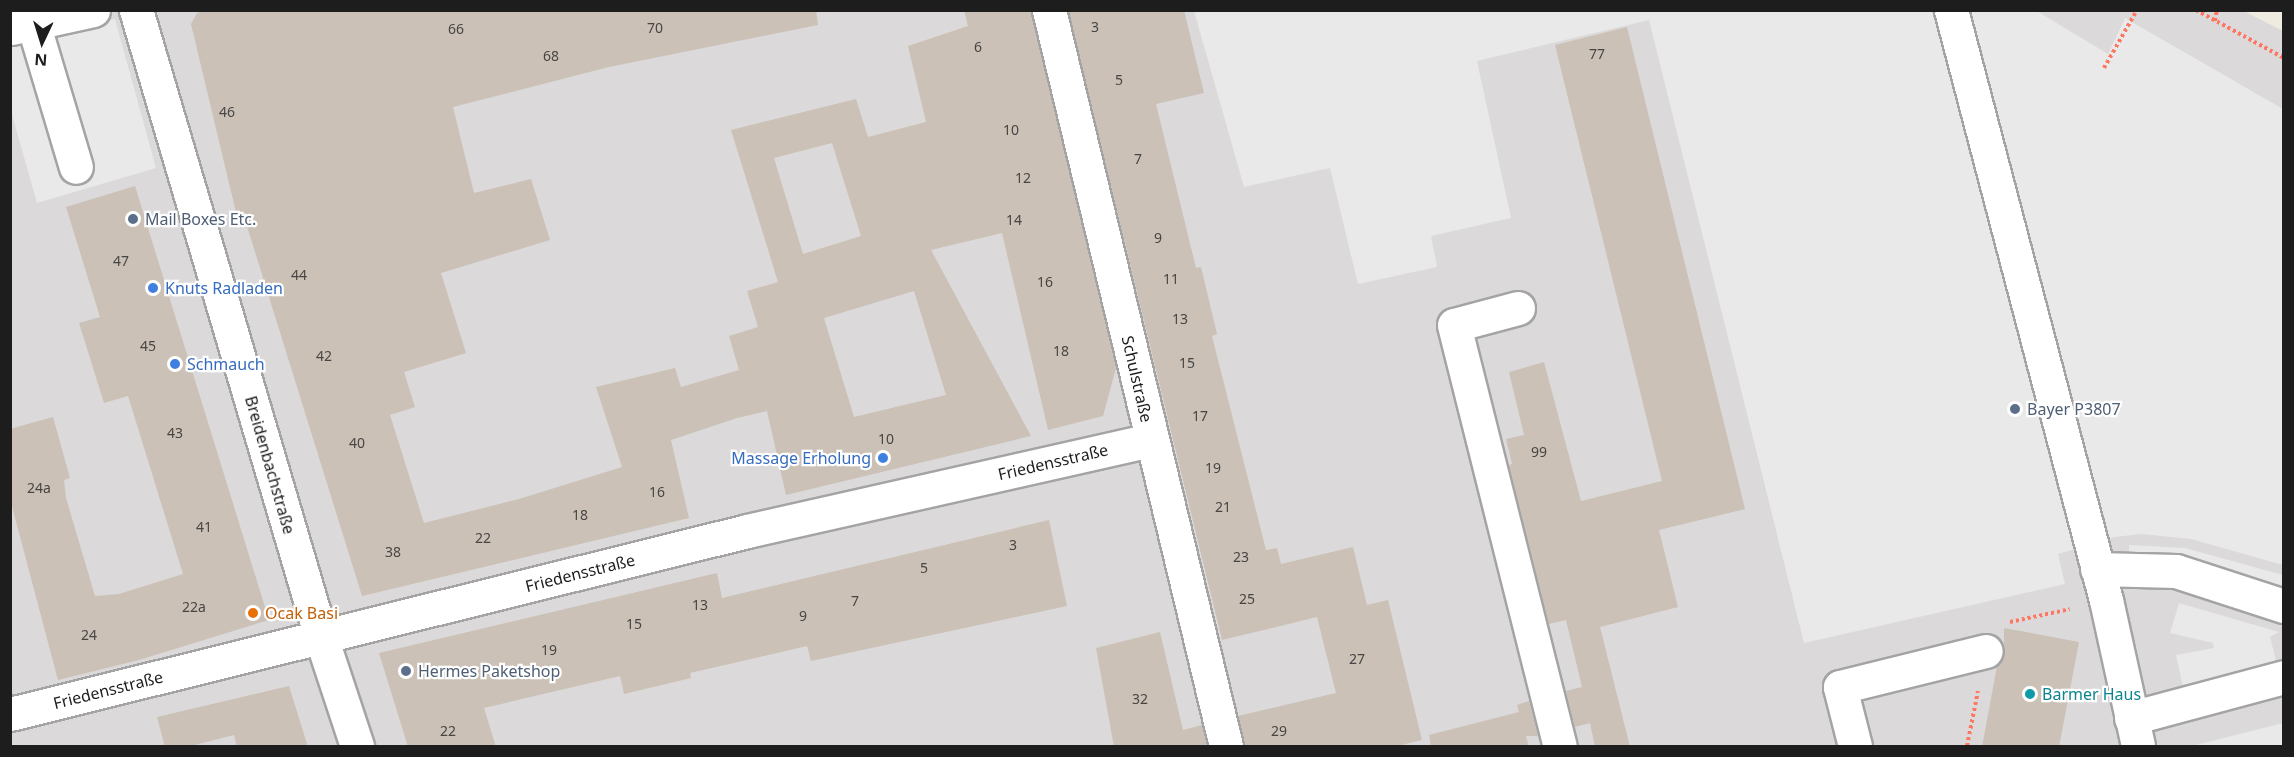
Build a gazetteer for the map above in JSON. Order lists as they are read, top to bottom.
{
  "streets": {
    "street": ["Schulstraße", "Friedensstraße", "Breidenbachstraße"]
  },
  "crossings": [
    ["Schulstraße", "Friedensstraße"],
    ["Friedensstraße", "Breidenbachstraße"]
  ],
  "places": [
    "Mail Boxes Etc.",
    "Knuts Radladen",
    "Schmauch",
    "Bayer P3807",
    "Massage Erholung",
    "Ocak Basi",
    "Hermes Paketshop",
    "Barmer Haus"
  ],
  "house_numbers": [
    "3",
    "70",
    "66",
    "6",
    "77",
    "68",
    "5",
    "46",
    "10",
    "7",
    "12",
    "14",
    "9",
    "47",
    "44",
    "11",
    "16",
    "13",
    "45",
    "18",
    "42",
    "15",
    "17",
    "43",
    "10",
    "40",
    "99",
    "19",
    "24a",
    "16",
    "21",
    "18",
    "41",
    "22",
    "3",
    "38",
    "23",
    "5",
    "25",
    "7",
    "13",
    "22a",
    "9",
    "15",
    "24",
    "19",
    "27",
    "32",
    "22",
    "29"
  ],
  "north": "bottom"
}
